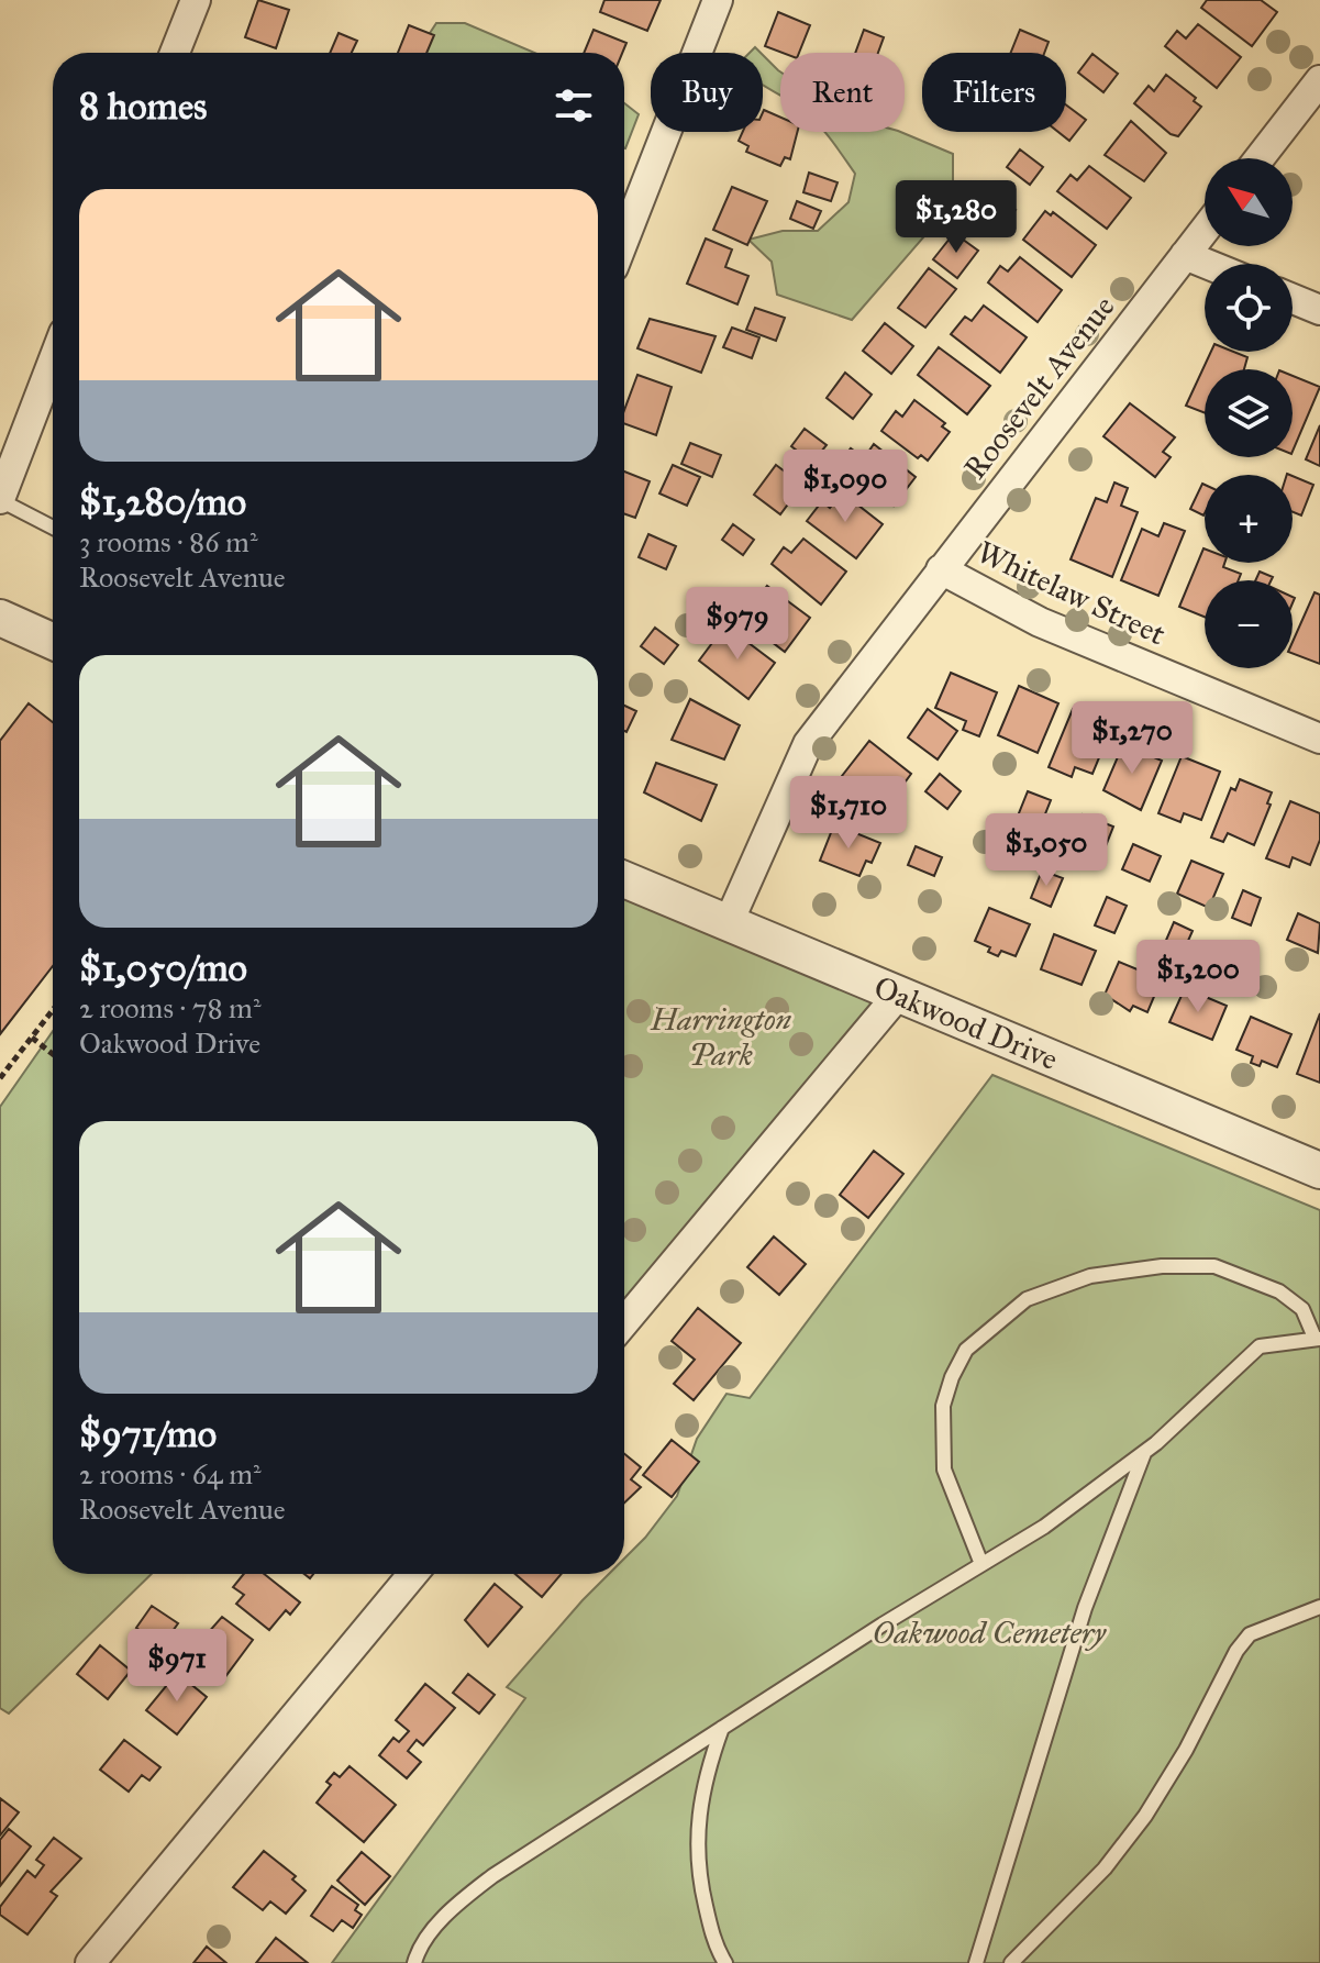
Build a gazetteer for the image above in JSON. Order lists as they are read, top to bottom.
{
  "streets": {
    "street": ["Roosevelt Avenue", "Whitelaw Street", "Oakwood Drive"]
  },
  "crossings": [
    ["Roosevelt Avenue", "Whitelaw Street"],
    ["Roosevelt Avenue", "Oakwood Drive"]
  ],
  "parks": ["Harrington Park", "Oakwood Cemetery"],
  "north": "top left",
  "page": {
    "chip": ["Buy", "Rent", "Filters"],
    "heading": "8 homes",
    "map_buttons": ["+", "−"],
    "list": [
      {
        "name": "$1,280/mo",
        "note": "3 rooms · 86 m² · Roosevelt Avenue"
      },
      {
        "name": "$1,050/mo",
        "note": "2 rooms · 78 m² · Oakwood Drive"
      },
      {
        "name": "$971/mo",
        "note": "2 rooms · 64 m² · Roosevelt Avenue"
      }
    ],
    "price": [
      "$1,280",
      "$1,090",
      "$979",
      "$1,270",
      "$1,710",
      "$1,050",
      "$1,200",
      "$971"
    ]
  }
}
